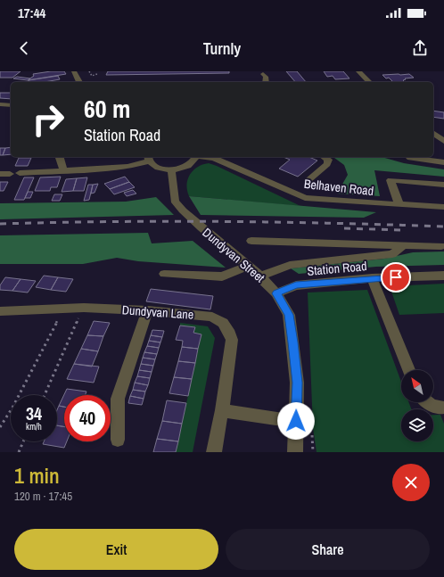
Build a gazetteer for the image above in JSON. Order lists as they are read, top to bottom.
{
  "streets": {
    "street": [
      "Belhaven Road",
      "Dundyvan Street",
      "Station Road",
      "Dundyvan Lane"
    ]
  },
  "crossings": [
    ["Belhaven Road", "Dundyvan Street"],
    ["Dundyvan Street", "Station Road"]
  ],
  "north": "top left",
  "page": {
    "status": "17:44",
    "header": "Turnly",
    "turn": ["60 m", "Station Road"],
    "speed": "34 km/h",
    "limit": "40",
    "heading": ["1 min", "120 m · 17:45"],
    "buttons": ["Exit", "Share"]
  }
}
